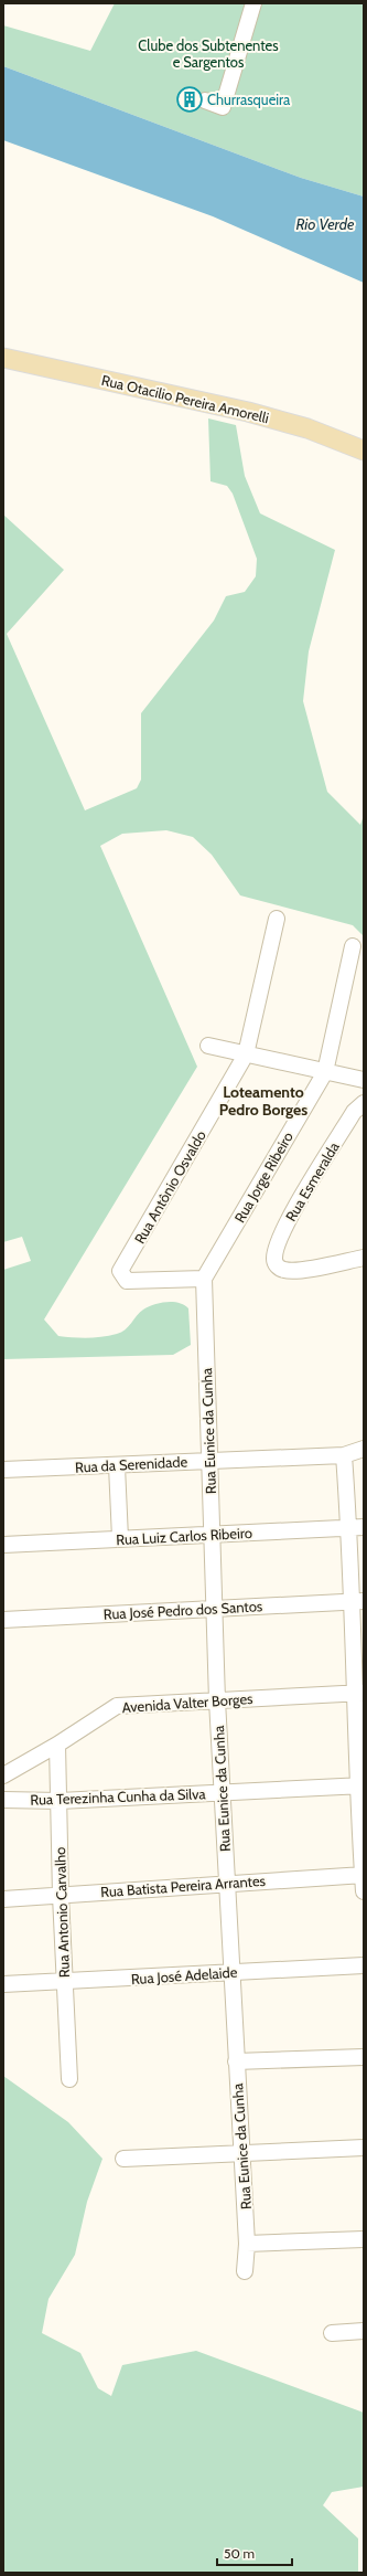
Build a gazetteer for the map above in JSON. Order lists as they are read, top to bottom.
{
  "streets": {
    "main road": ["Rua Otacilio Pereira Amorelli"],
    "street": [
      "Rua Jorge Ribeiro",
      "Rua Esmeralda",
      "Rua Antônio Osvaldo",
      "Rua Eunice da Cunha",
      "Rua da Serenidade",
      "Rua Luiz Carlos Ribeiro",
      "Rua José Pedro dos Santos",
      "Avenida Valter Borges",
      "Rua Terezinha Cunha da Silva",
      "Rua Batista Pereira Arrantes",
      "Rua Antonio Carvalho",
      "Rua José Adelaide"
    ]
  },
  "crossings": [
    ["Rua Jorge Ribeiro", "Rua Antônio Osvaldo"],
    ["Rua Jorge Ribeiro", "Rua Eunice da Cunha"],
    ["Rua Antônio Osvaldo", "Rua Eunice da Cunha"],
    ["Rua Eunice da Cunha", "Rua da Serenidade"],
    ["Rua Eunice da Cunha", "Rua Luiz Carlos Ribeiro"],
    ["Rua Eunice da Cunha", "Rua José Pedro dos Santos"],
    ["Rua Eunice da Cunha", "Avenida Valter Borges"],
    ["Rua Eunice da Cunha", "Rua Terezinha Cunha da Silva"],
    ["Rua Eunice da Cunha", "Rua Batista Pereira Arrantes"],
    ["Rua Eunice da Cunha", "Rua José Adelaide"],
    ["Avenida Valter Borges", "Rua Antonio Carvalho"],
    ["Rua Terezinha Cunha da Silva", "Rua Antonio Carvalho"],
    ["Rua Batista Pereira Arrantes", "Rua Antonio Carvalho"],
    ["Rua Antonio Carvalho", "Rua José Adelaide"]
  ],
  "districts": ["Loteamento Pedro Borges"],
  "water": ["Rio Verde"],
  "parks": ["Clube dos Subtenentes e Sargentos"],
  "places": {
    "building": ["Churrasqueira"]
  },
  "scale_bar": "50 m"
}
